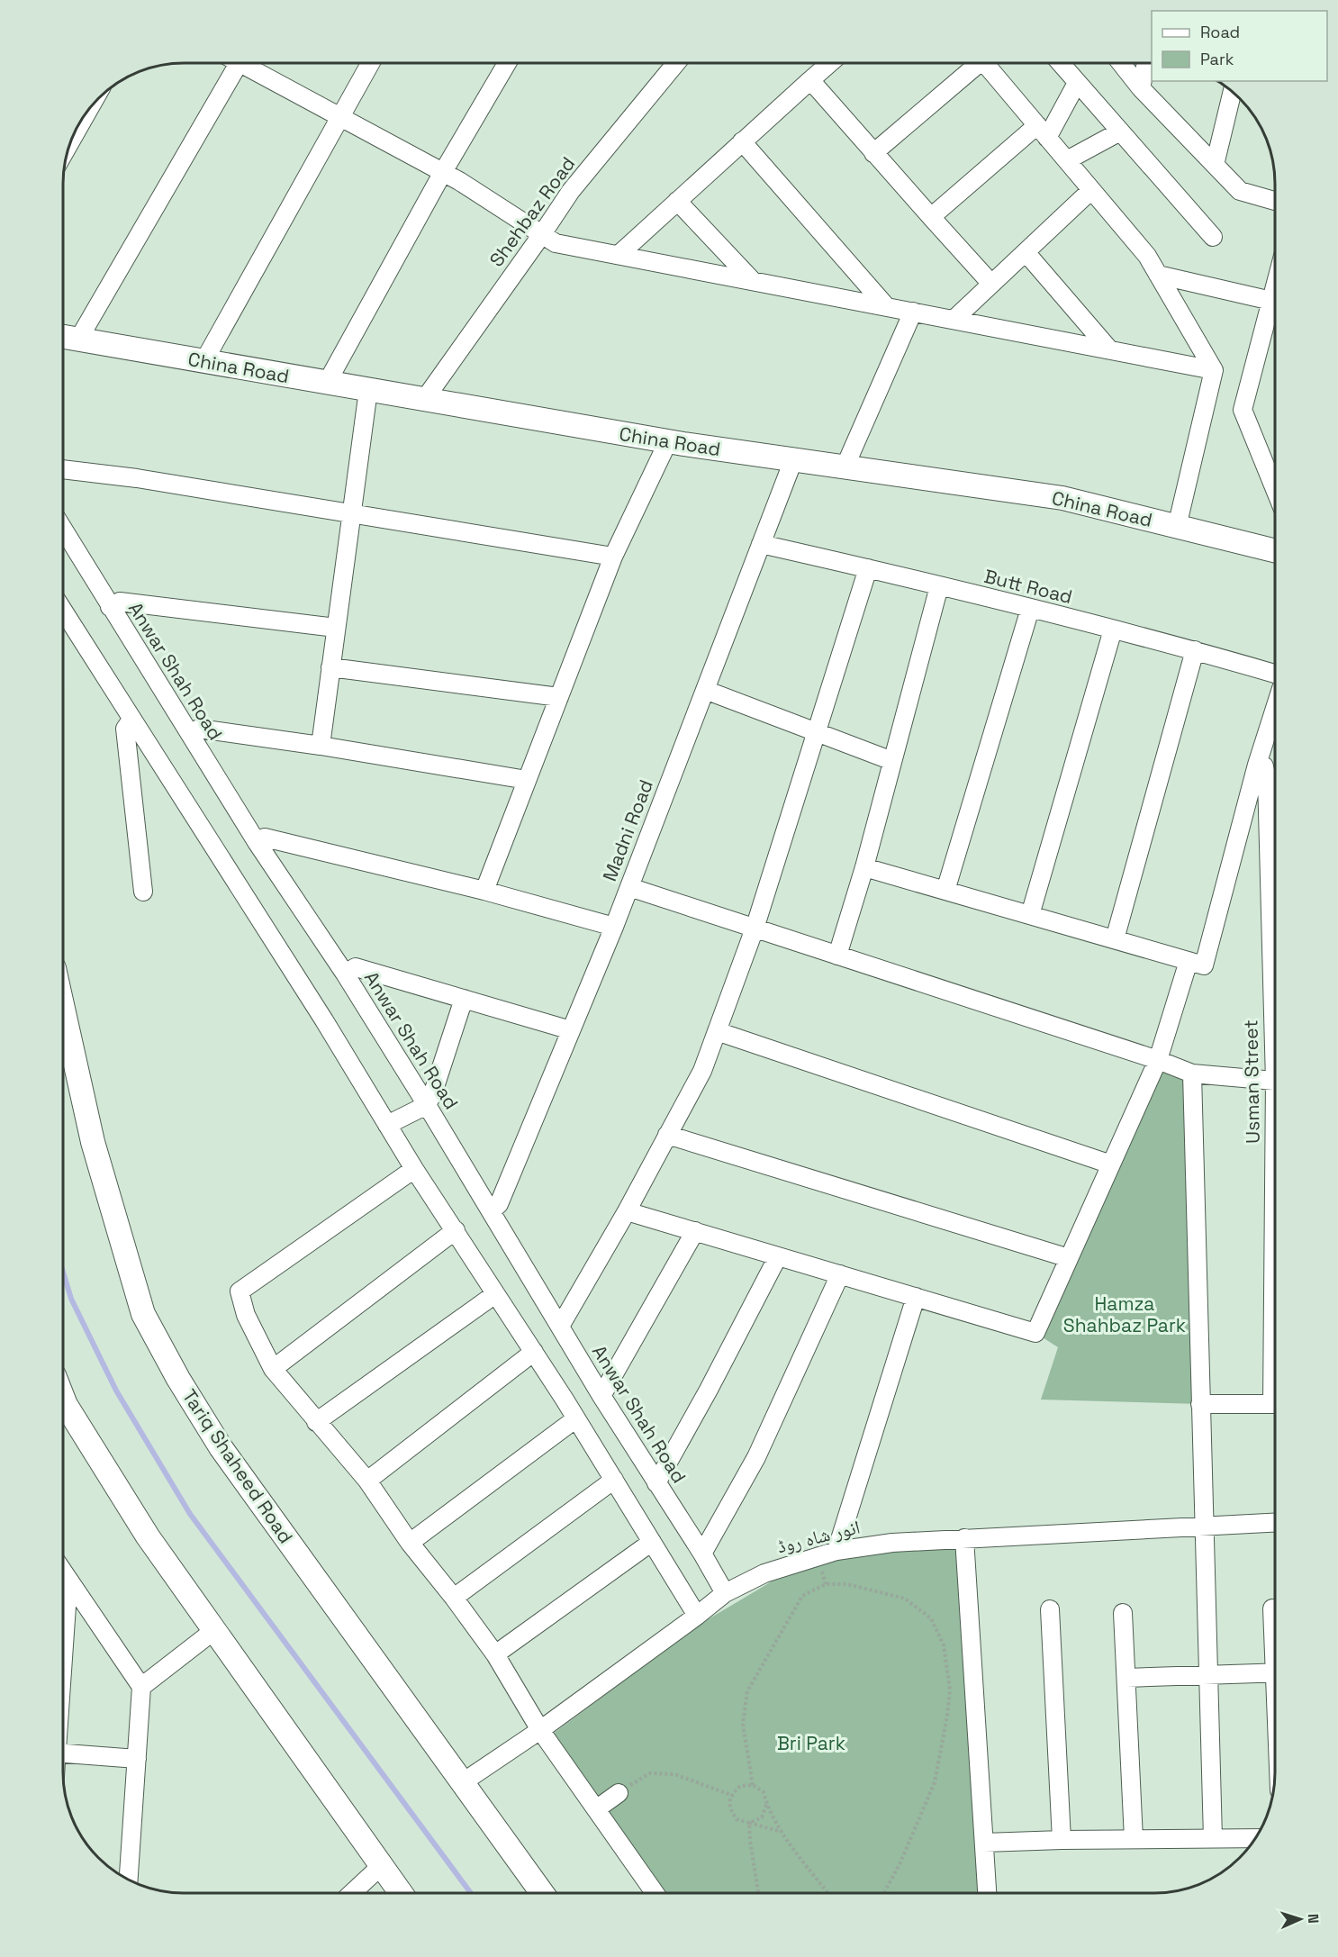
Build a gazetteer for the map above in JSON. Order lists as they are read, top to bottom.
{
  "streets": {
    "main road": ["China Road", "Tariq Shaheed Road"],
    "street": [
      "Shehbaz Road",
      "Butt Road",
      "Anwar Shah Road",
      "Madni Road",
      "Usman Street",
      "انور شاہ روڈ"
    ]
  },
  "crossings": [
    ["Shehbaz Road", "China Road"],
    ["China Road", "Madni Road"],
    ["Butt Road", "Madni Road"],
    ["Anwar Shah Road", "Madni Road"],
    ["Anwar Shah Road", "انور شاہ روڈ"],
    ["Tariq Shaheed Road", "انور شاہ روڈ"]
  ],
  "parks": ["Hamza Shahbaz Park", "Bri Park"],
  "legend": ["Road", "Park"],
  "north": "right"
}
